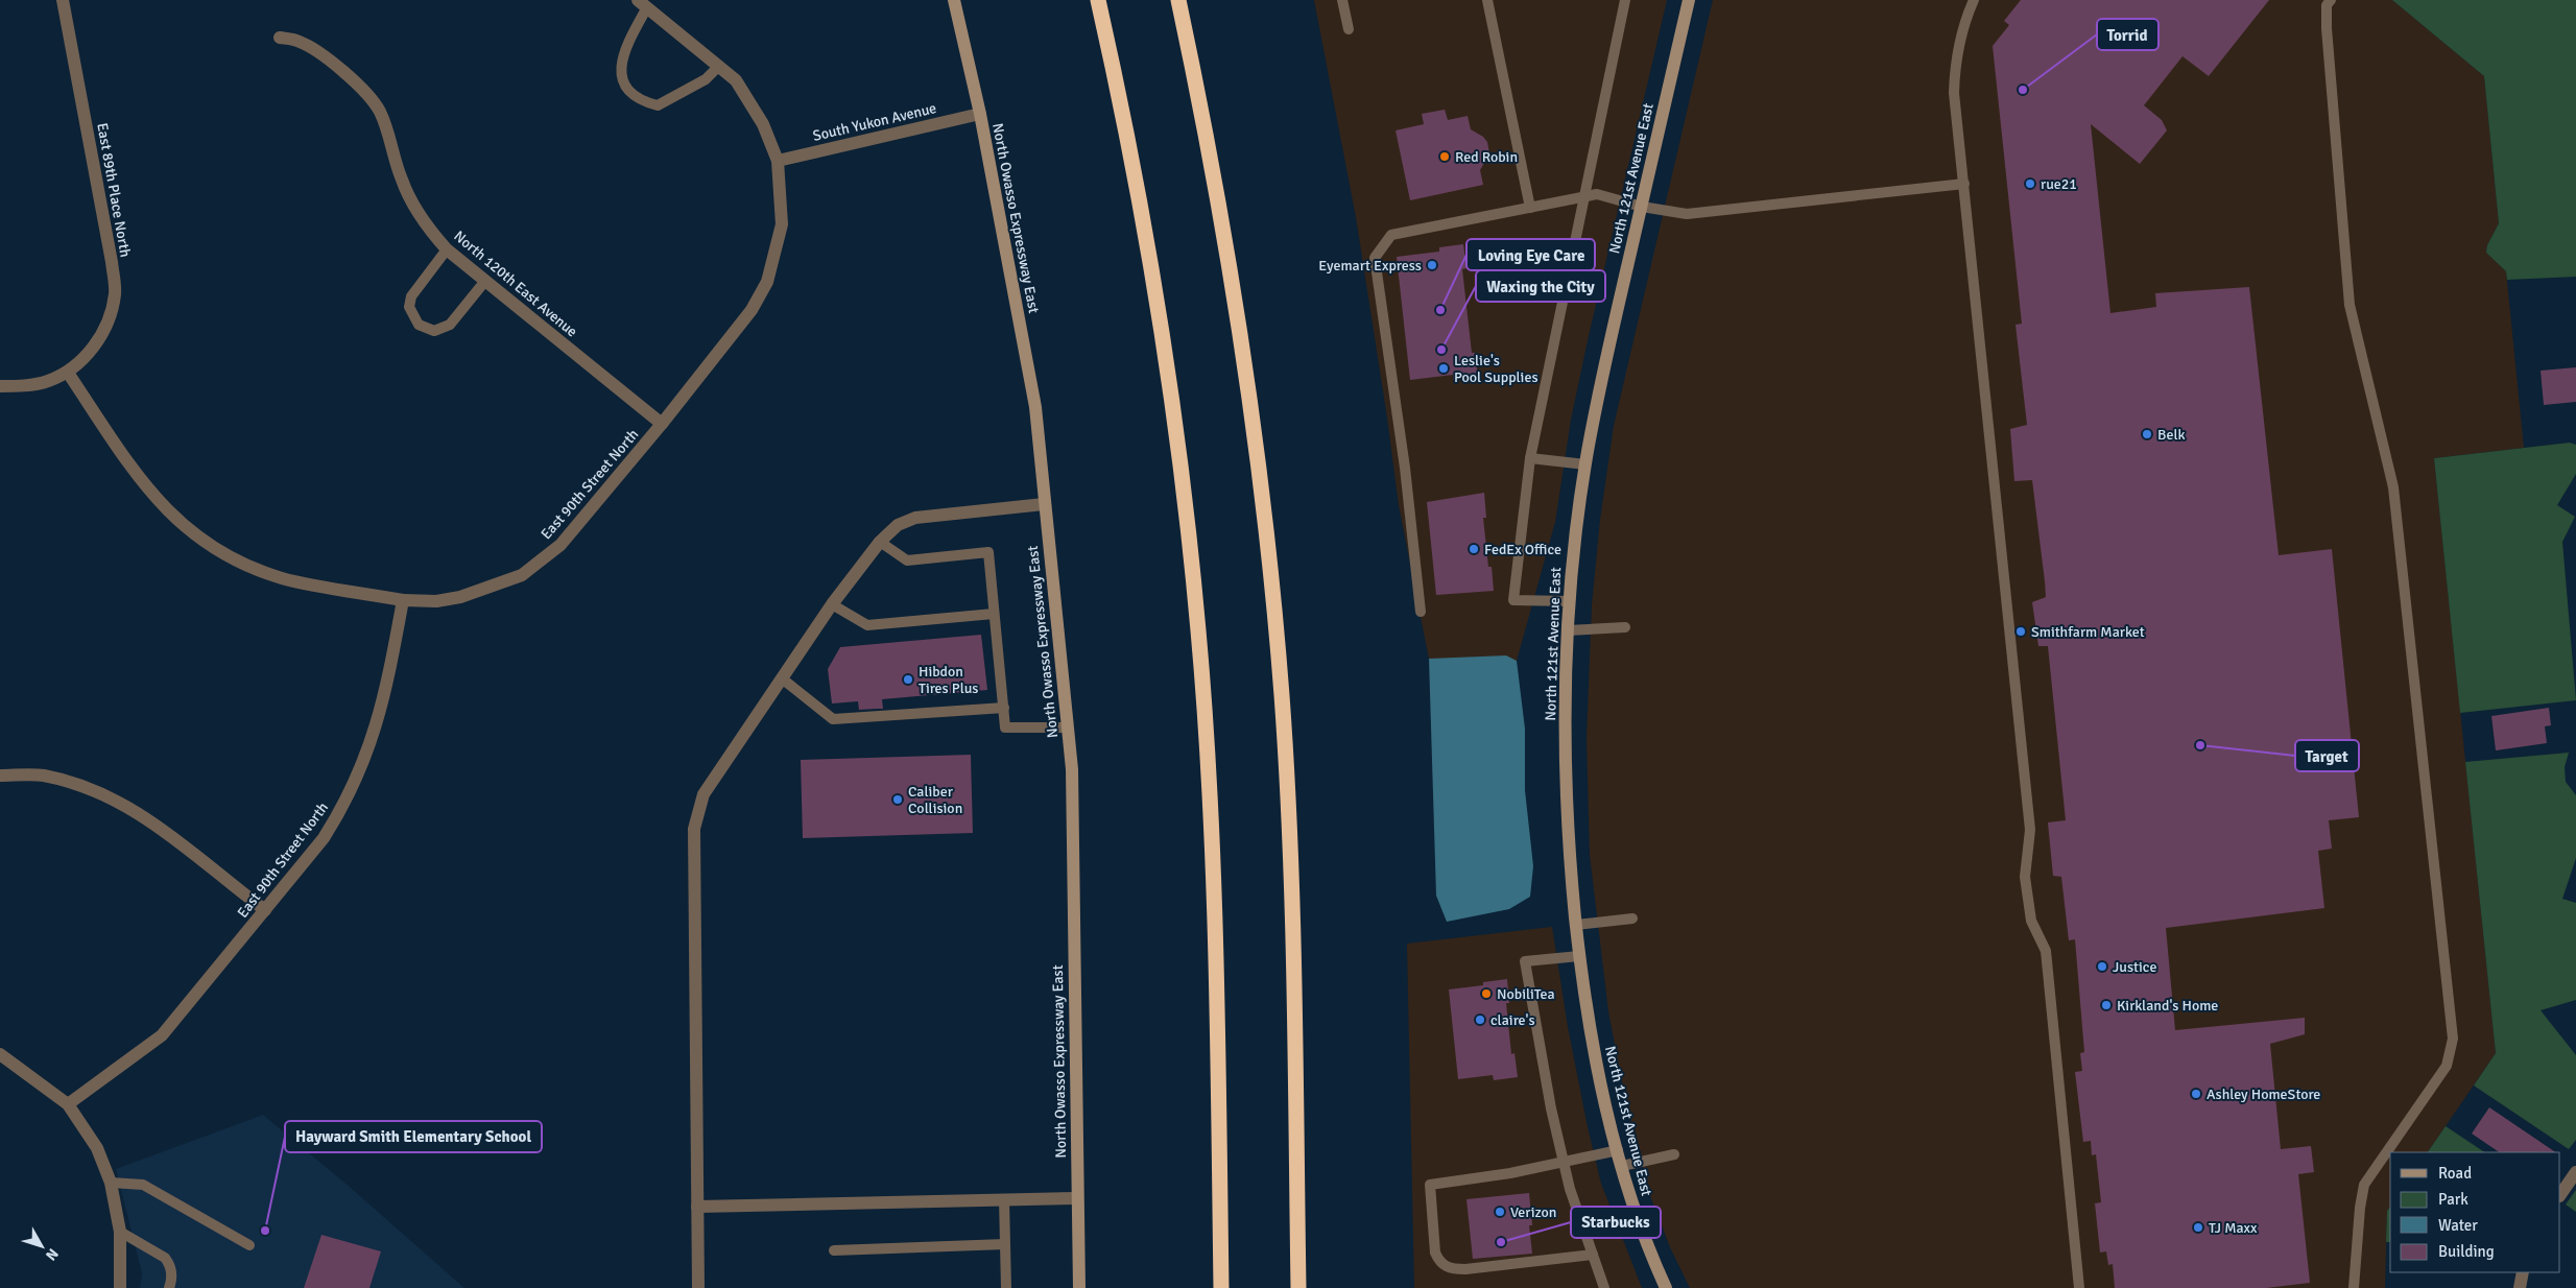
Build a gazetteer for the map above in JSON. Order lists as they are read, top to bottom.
{
  "streets": {
    "street": [
      "South Yukon Avenue",
      "North 121st Avenue East",
      "East 89th Place North",
      "North Owasso Expressway East",
      "North 120th East Avenue",
      "East 90th Street North"
    ]
  },
  "crossings": [
    ["South Yukon Avenue", "North Owasso Expressway East"],
    ["South Yukon Avenue", "East 90th Street North"],
    ["North 120th East Avenue", "East 90th Street North"]
  ],
  "places": [
    "Torrid",
    "Red Robin",
    "rue21",
    "Eyemart Express",
    "Loving Eye Care",
    "Waxing the City",
    "Leslie's Pool Supplies",
    "Belk",
    "FedEx Office",
    "Smithfarm Market",
    "Hibdon Tires Plus",
    "Target",
    "Caliber Collision",
    "Justice",
    "NobiliTea",
    "Kirkland's Home",
    "claire's",
    "Ashley HomeStore",
    "Verizon",
    "TJ Maxx",
    "Hayward Smith Elementary School",
    "Starbucks"
  ],
  "legend": [
    "Road",
    "Park",
    "Water",
    "Building"
  ],
  "north": "bottom right"
}
